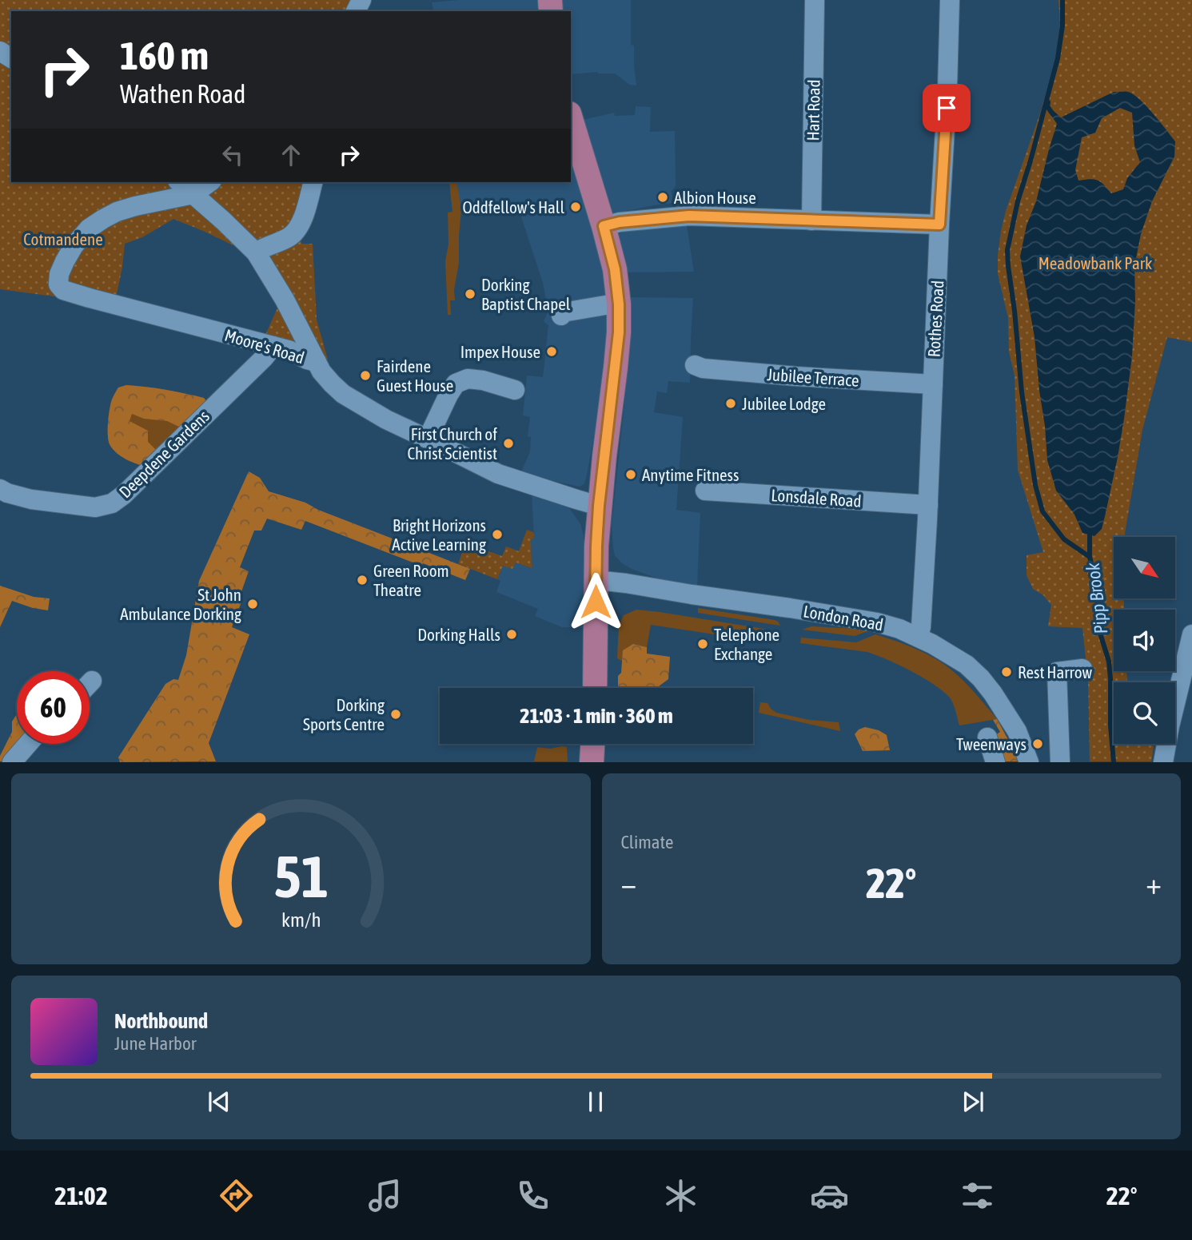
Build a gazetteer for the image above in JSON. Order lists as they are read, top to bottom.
{
  "streets": {
    "street": [
      "Hart Road",
      "Rothes Road",
      "Moore's Road",
      "Jubilee Terrace",
      "Deepdene Gardens",
      "Lonsdale Road",
      "London Road"
    ]
  },
  "crossings": [
    ["Rothes Road", "Jubilee Terrace"],
    ["Rothes Road", "Lonsdale Road"],
    ["Rothes Road", "London Road"],
    ["Moore's Road", "Deepdene Gardens"]
  ],
  "water": ["Pipp Brook"],
  "parks": ["Cotmandene", "Meadowbank Park"],
  "places": [
    "Albion House",
    "Oddfellow's Hall",
    "Dorking Baptist Chapel",
    "Impex House",
    "Fairdene Guest House",
    "Jubilee Lodge",
    "First Church of Christ Scientist",
    "Anytime Fitness",
    "Bright Horizons Active Learning",
    "Green Room Theatre",
    "St John Ambulance Dorking",
    "Dorking Halls",
    "Telephone Exchange",
    "Rest Harrow",
    "Dorking Sports Centre",
    "Tweenways"
  ],
  "north": "bottom right",
  "page": {
    "turn": ["160 m", "Wathen Road"],
    "limit": "60",
    "trip": "21:03 · 1 min · 360 m",
    "tile": "Climate",
    "heat": ["−", "22°", "+"],
    "song": ["Northbound", "June Harbor"],
    "tabs": ["21:02", "22°"],
    "gauge": ["51", "km/h"]
  }
}
